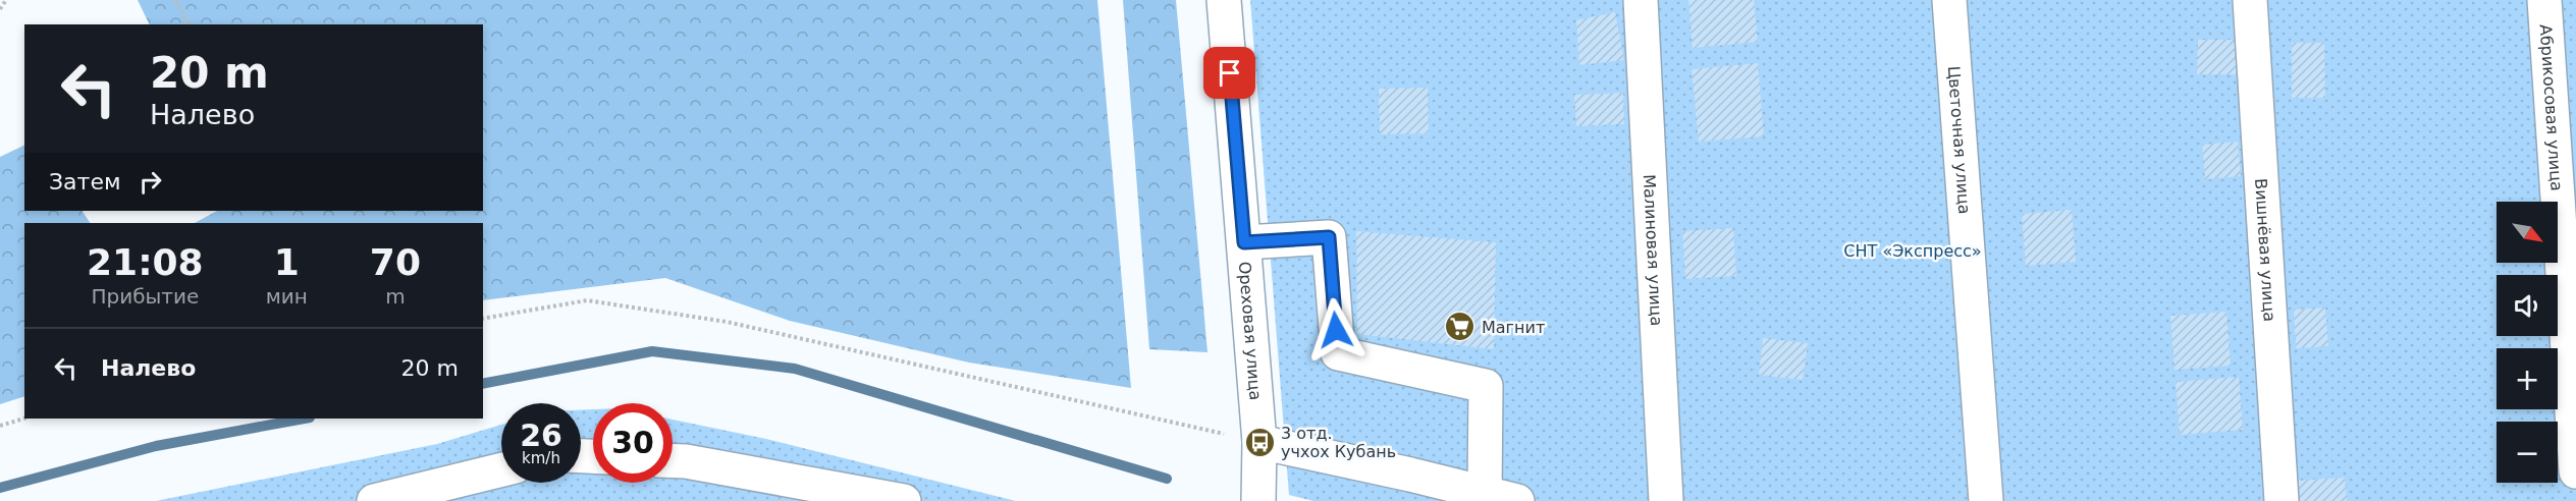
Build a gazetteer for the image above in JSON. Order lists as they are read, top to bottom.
{
  "streets": {
    "street": [
      "Абрикосовая улица",
      "Цветочная улица",
      "Малиновая улица",
      "Вишнёвая улица",
      "Ореховая улица"
    ]
  },
  "parks": ["СНТ «Экспресс»"],
  "places": {
    "supermarket": ["Магнит"],
    "bus stop": ["3 отд. учхох Кубань"]
  },
  "north": "bottom right",
  "page": {
    "turn": ["20 m", "Налево"],
    "then": "Затем",
    "map_buttons": ["+", "−"],
    "eta": [
      "21:08",
      "Прибытие",
      "1",
      "мин",
      "70",
      "m"
    ],
    "list": [
      {
        "name": "Налево",
        "value": "20 m"
      }
    ],
    "speed": "26 km/h",
    "limit": "30"
  }
}
